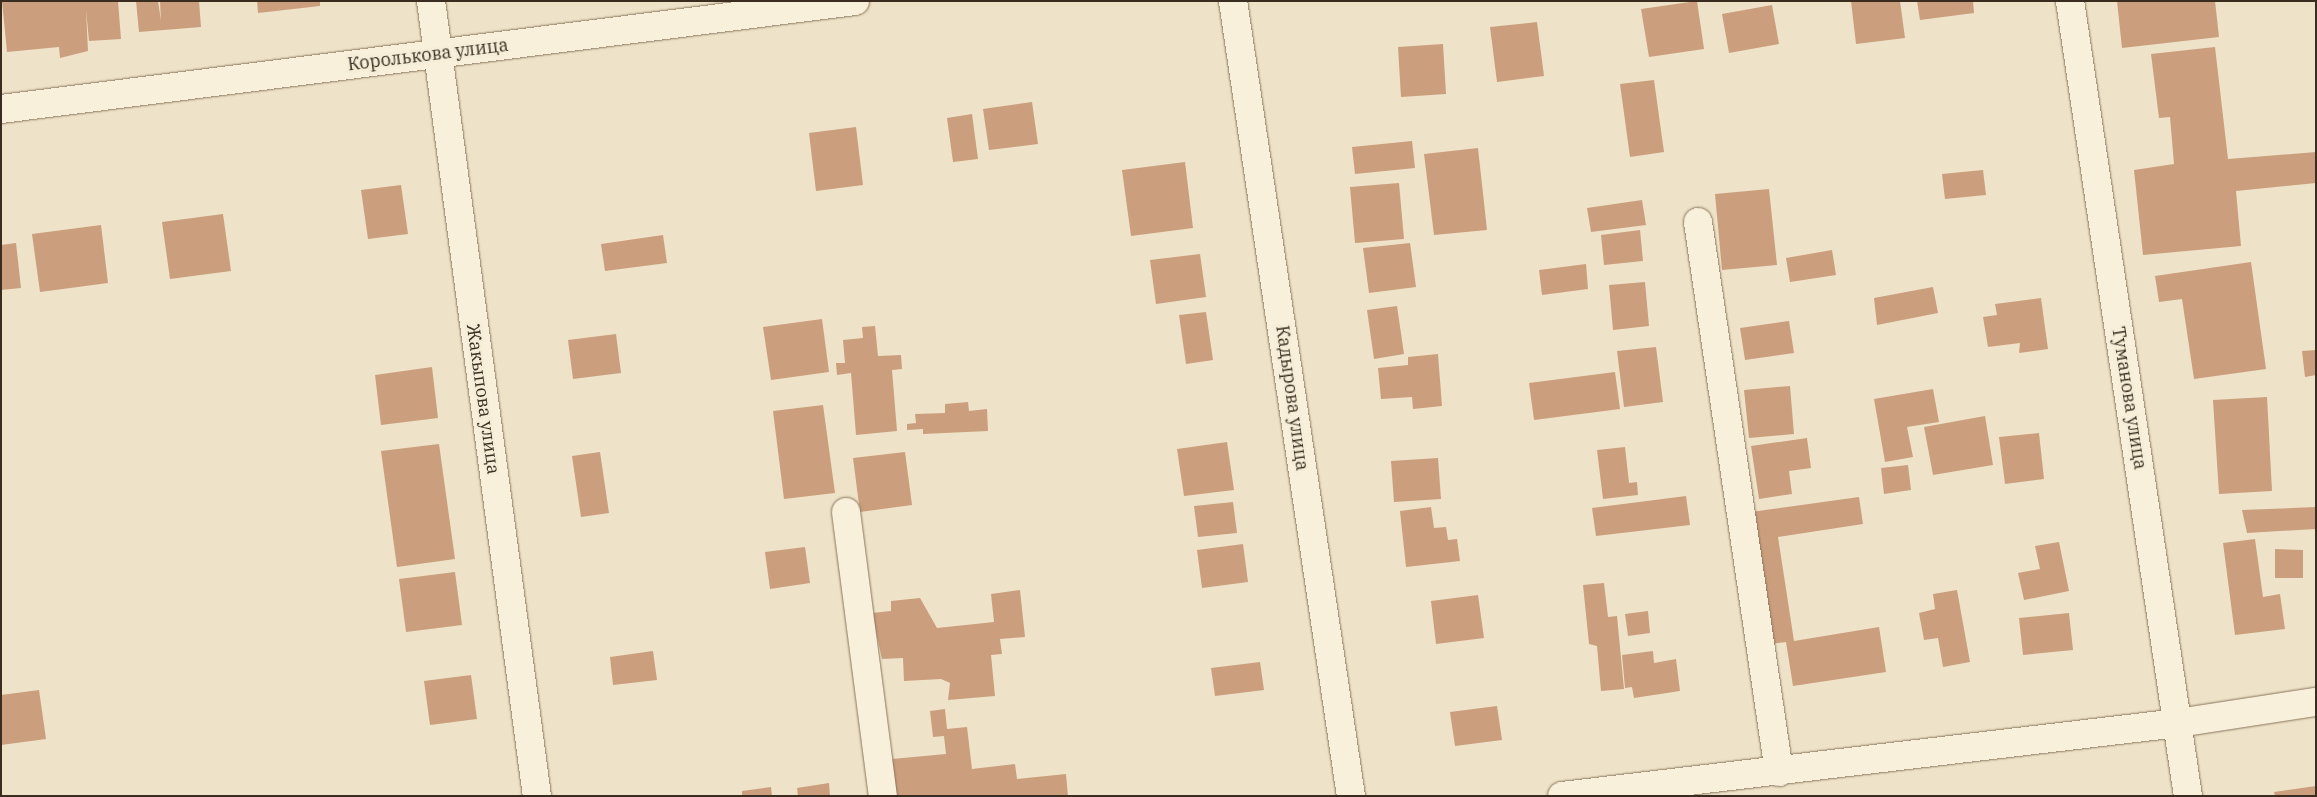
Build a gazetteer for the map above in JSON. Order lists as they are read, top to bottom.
{
  "streets": {
    "street": [
      "Королькова улица",
      "Кадырова улица",
      "Туманова улица",
      "Жакыпова улица"
    ]
  },
  "crossings": [
    ["Королькова улица", "Жакыпова улица"]
  ]
}
